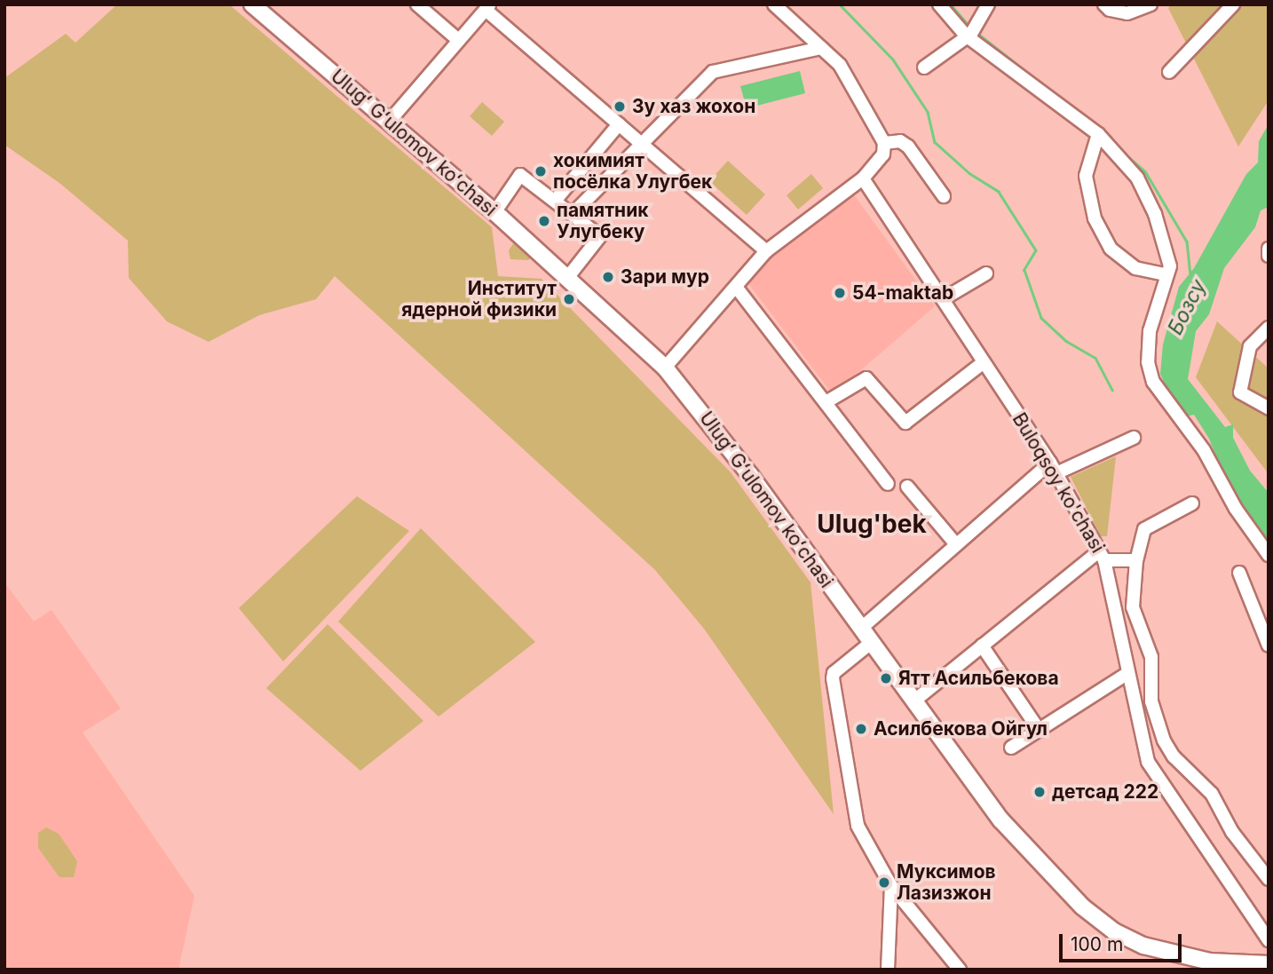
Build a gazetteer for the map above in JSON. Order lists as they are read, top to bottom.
{
  "streets": {
    "main road": ["Ulugʻ Gʻulomov koʻchasi"],
    "street": ["Buloqsoy ko'chasi"]
  },
  "districts": ["Ulug'bek"],
  "water": ["Бозсу"],
  "places": [
    "Зу хаз жохон",
    "хокимият посёлка Улугбек",
    "памятник Улугбеку",
    "Зари мур",
    "54-maktab",
    "Институт ядерной физики",
    "Ятт Асильбекова",
    "Асилбекова Ойгул",
    "детсад 222",
    "Муксимов Лазизжон"
  ],
  "scale_bar": "100 m"
}
